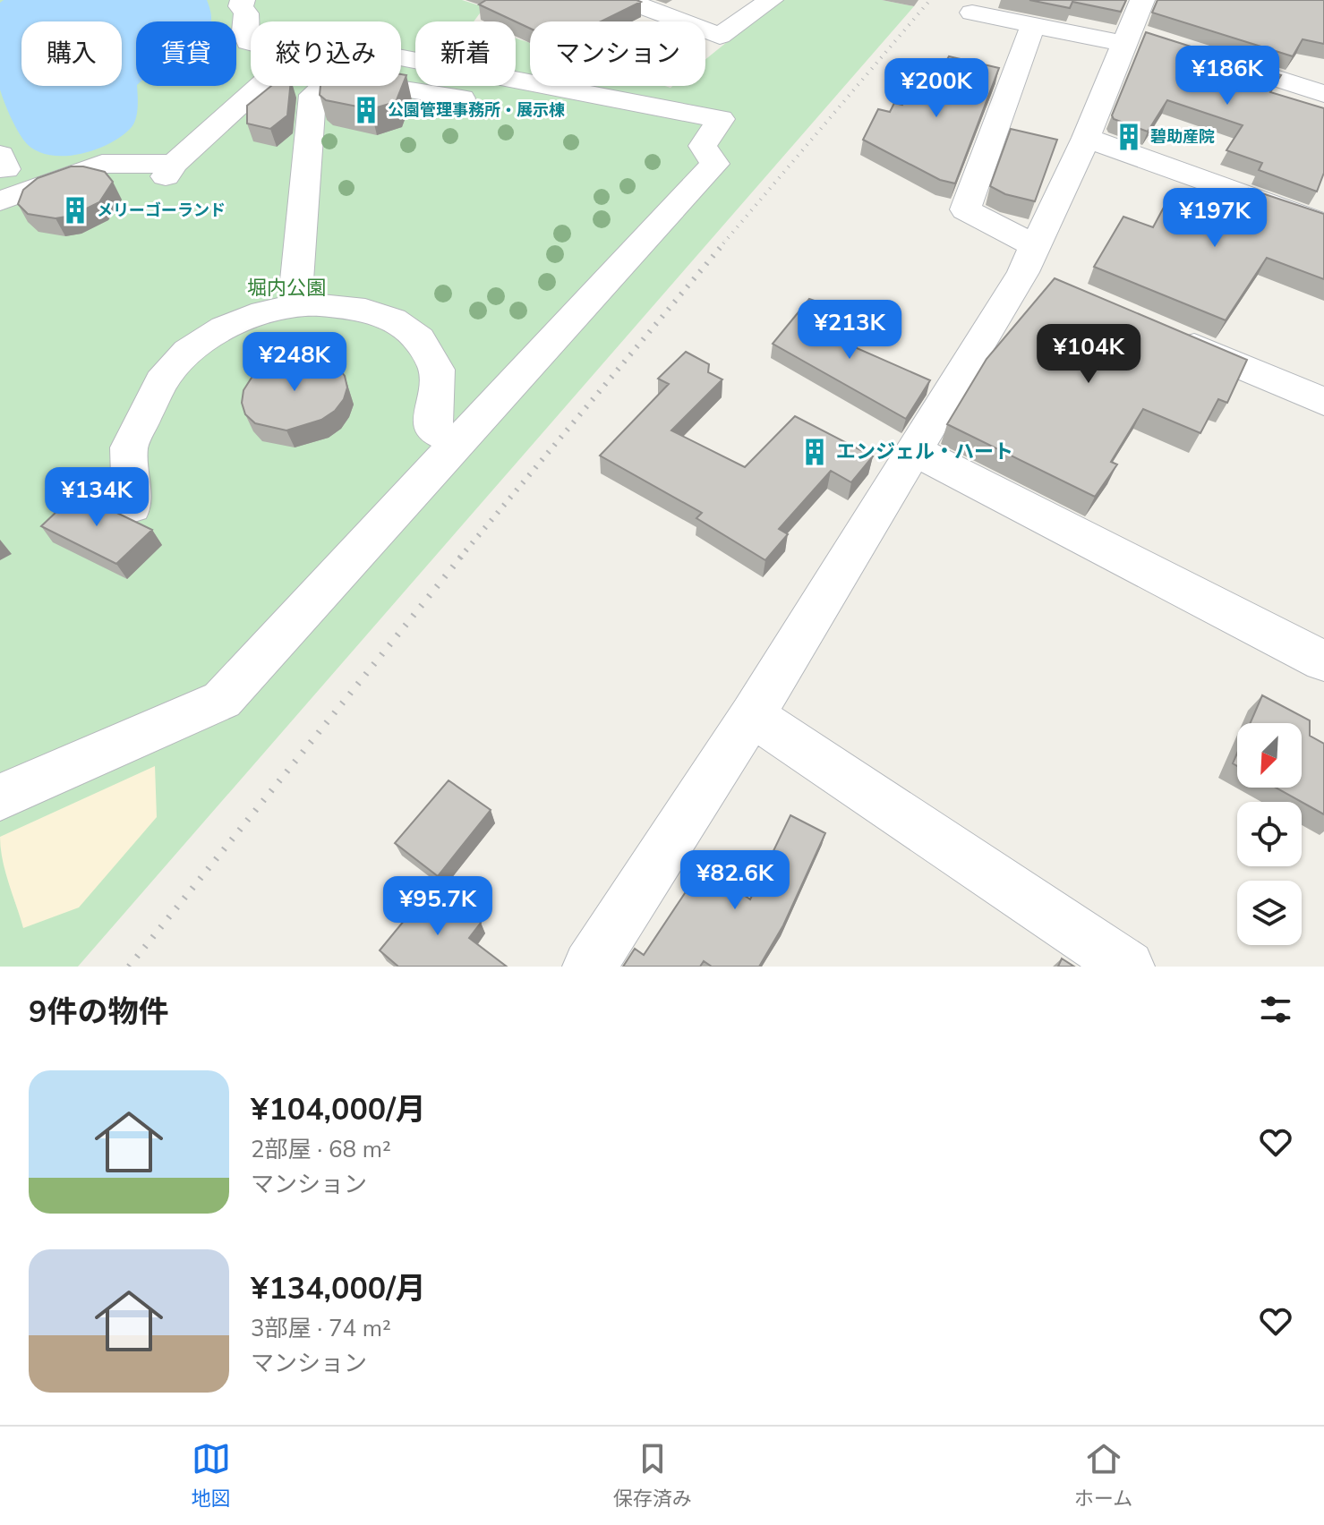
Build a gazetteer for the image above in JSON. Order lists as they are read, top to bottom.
{
  "parks": ["堀内公園"],
  "places": {
    "building": [
      "公園管理事務所・展示棟",
      "碧助産院",
      "メリーゴーランド",
      "エンジェル・ハート"
    ]
  },
  "north": "bottom left",
  "page": {
    "chip": [
      "購入",
      "賃貸",
      "絞り込み",
      "新着",
      "マンション"
    ],
    "price": [
      "¥186K",
      "¥200K",
      "¥197K",
      "¥213K",
      "¥104K",
      "¥248K",
      "¥134K",
      "¥82.6K",
      "¥95.7K"
    ],
    "heading": "9件の物件",
    "list": [
      {
        "name": "¥104,000/月",
        "note": "2部屋 · 68 m² · マンション"
      },
      {
        "name": "¥134,000/月",
        "note": "3部屋 · 74 m² · マンション"
      }
    ],
    "tabs": ["地図", "保存済み", "ホーム"]
  }
}
